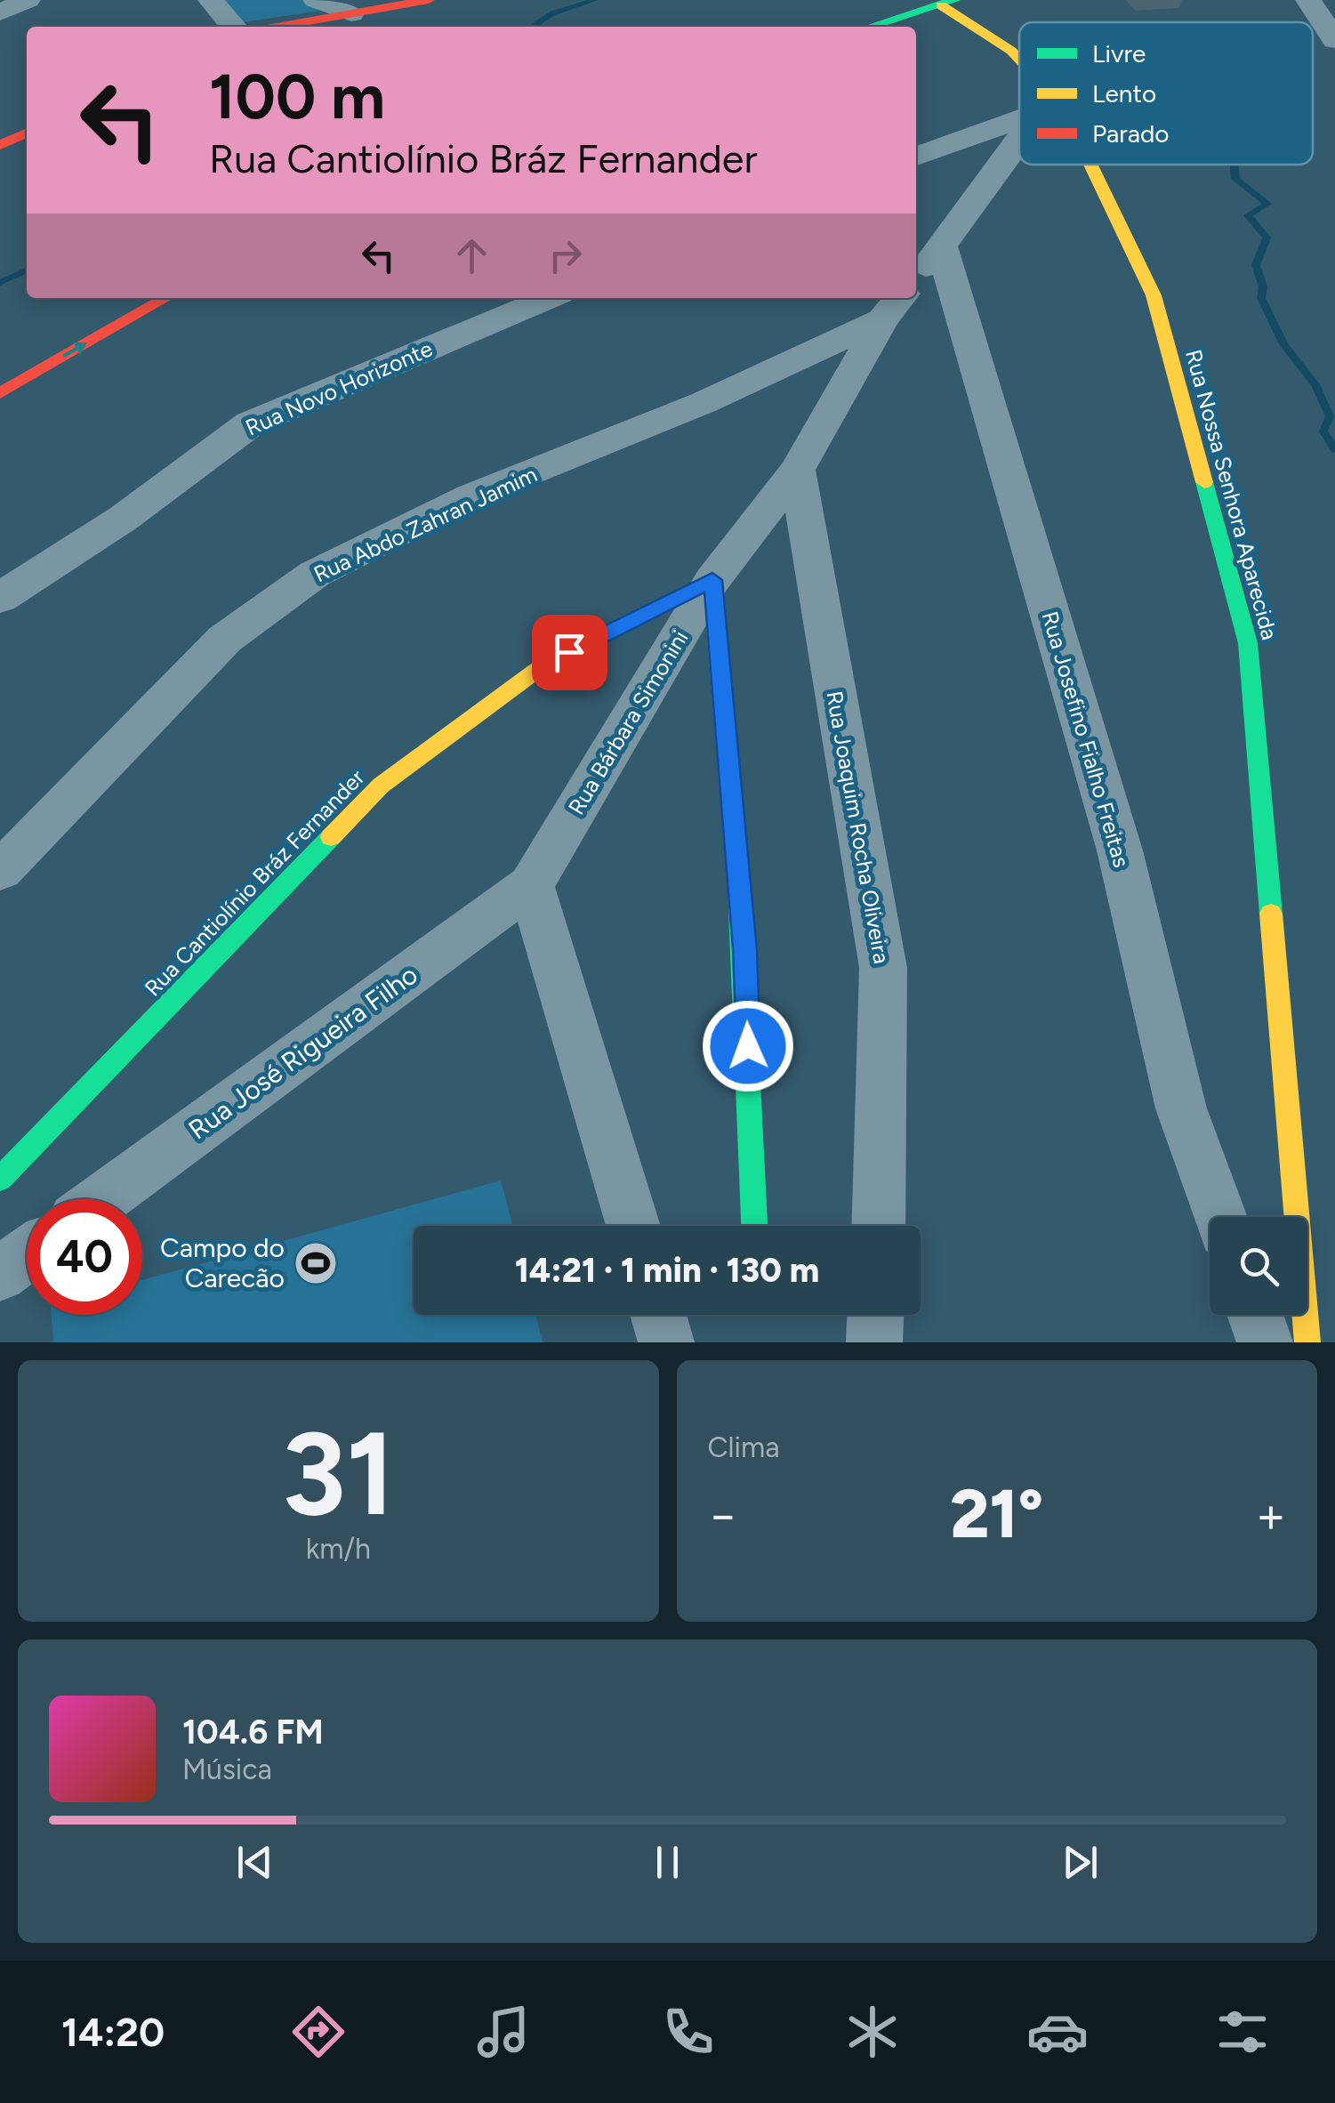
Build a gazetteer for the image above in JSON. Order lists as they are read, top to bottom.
{
  "streets": {
    "street": [
      "Rua Novo Horizonte",
      "Rua Nossa Senhora Aparecida",
      "Rua Abdo Zahran Jamim",
      "Rua Bárbara Simonini",
      "Rua Josefino Fialho Freitas",
      "Rua Joaquim Rocha Oliveira",
      "Rua Cantiolínio Bráz Fernander",
      "Rua José Rigueira Filho"
    ]
  },
  "crossings": [
    ["Rua Abdo Zahran Jamim", "Rua Bárbara Simonini"],
    ["Rua Bárbara Simonini", "Rua Joaquim Rocha Oliveira"],
    ["Rua Bárbara Simonini", "Rua Cantiolínio Bráz Fernander"],
    ["Rua Bárbara Simonini", "Rua José Rigueira Filho"]
  ],
  "places": {
    "sports": ["Campo do Carecão"]
  },
  "legend": ["Livre", "Lento", "Parado"],
  "page": {
    "turn": ["100 m", "Rua Cantiolínio Bráz Fernander"],
    "limit": "40",
    "trip": "14:21 · 1 min · 130 m",
    "tile": [
      ["31", "km/h"],
      "Clima"
    ],
    "heat": ["−", "21°", "+"],
    "song": ["104.6 FM", "Música"],
    "tabs": "14:20"
  }
}
